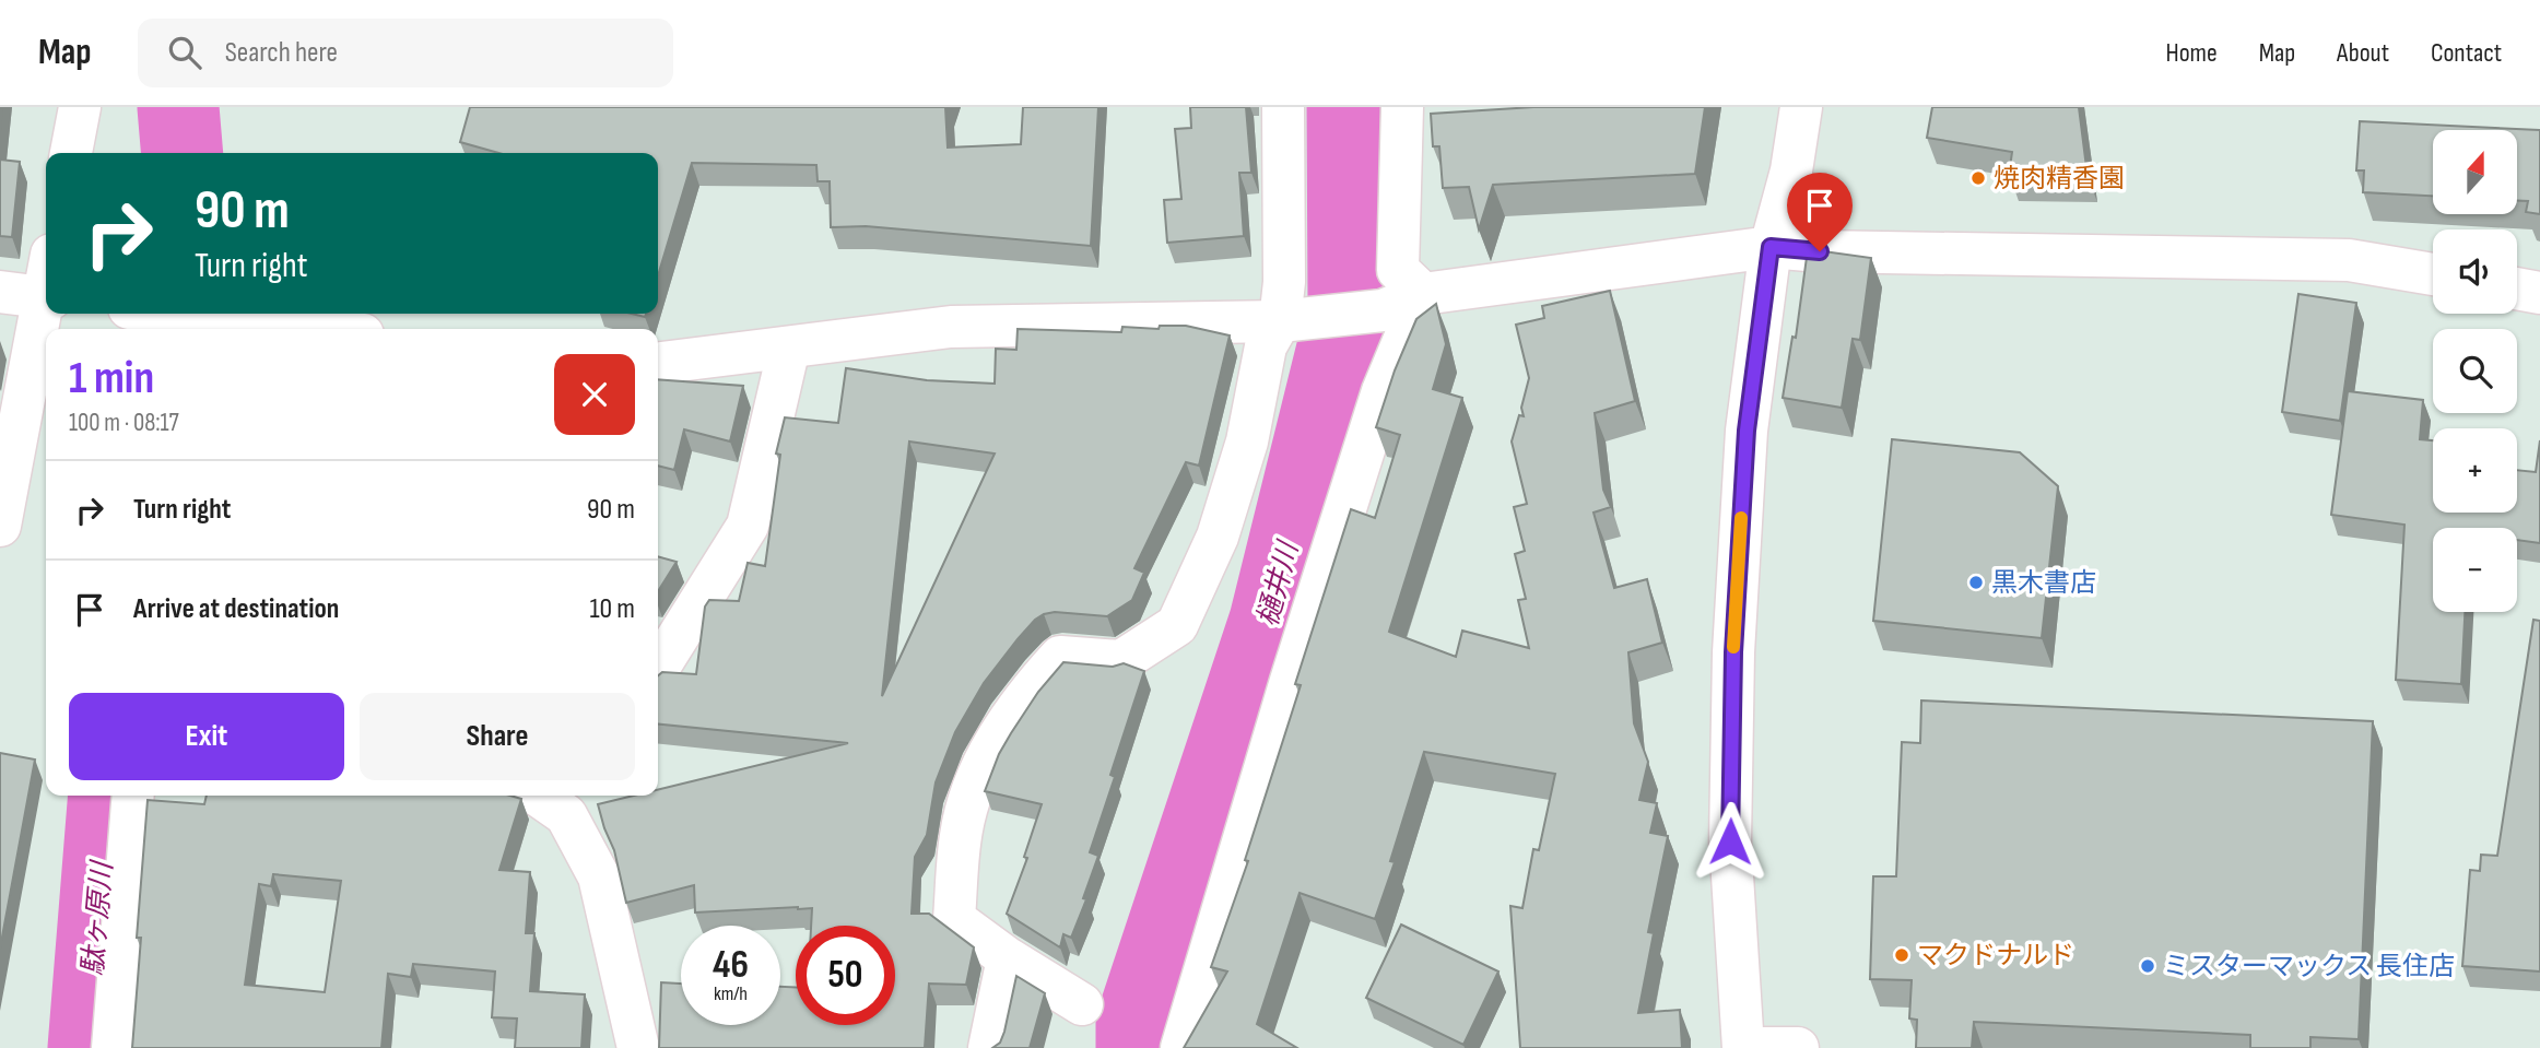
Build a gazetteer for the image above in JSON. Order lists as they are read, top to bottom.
{
  "water": ["樋井川", "駄ヶ原川"],
  "places": [
    "焼肉精香園",
    "黒木書店",
    "マクドナルド",
    "ミスターマックス 長住店"
  ],
  "north": "top",
  "page": {
    "header": "Map",
    "search": "Search here",
    "nav": [
      "Home",
      "Map",
      "About",
      "Contact"
    ],
    "map_buttons": ["+", "−"],
    "turn": ["90 m", "Turn right"],
    "heading": ["1 min", "100 m · 08:17"],
    "list": [
      {
        "name": "Turn right",
        "value": "90 m"
      },
      {
        "name": "Arrive at destination",
        "value": "10 m"
      }
    ],
    "buttons": ["Exit", "Share"],
    "speed": "46 km/h",
    "limit": "50"
  }
}
